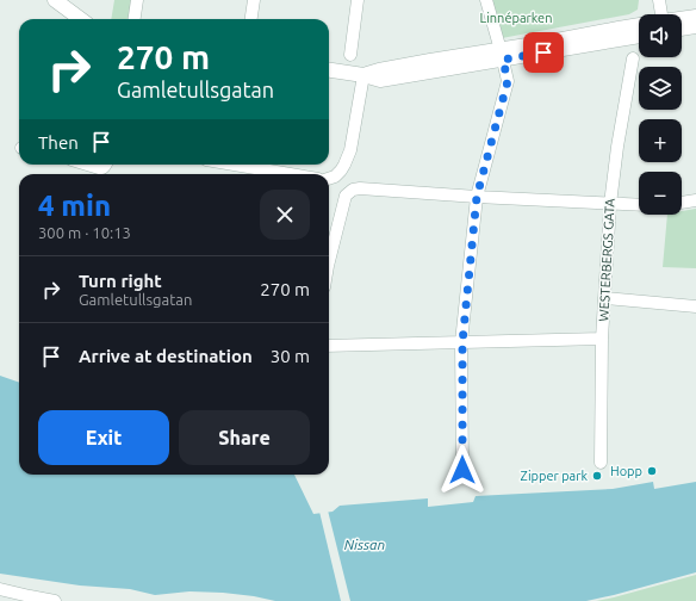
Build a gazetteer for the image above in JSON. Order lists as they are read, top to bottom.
{
  "streets": {
    "street": ["WESTERBERGS GATA"]
  },
  "water": ["Nissan"],
  "parks": ["Linnéparken"],
  "places": ["Hopp", "Zipper park"],
  "page": {
    "map_buttons": ["+", "−"],
    "turn": ["270 m", "Gamletullsgatan"],
    "then": "Then",
    "heading": ["4 min", "300 m · 10:13"],
    "list": [
      {
        "name": "Turn right",
        "note": "Gamletullsgatan",
        "value": "270 m"
      },
      {
        "name": "Arrive at destination",
        "value": "30 m"
      }
    ],
    "buttons": ["Exit", "Share"]
  }
}
